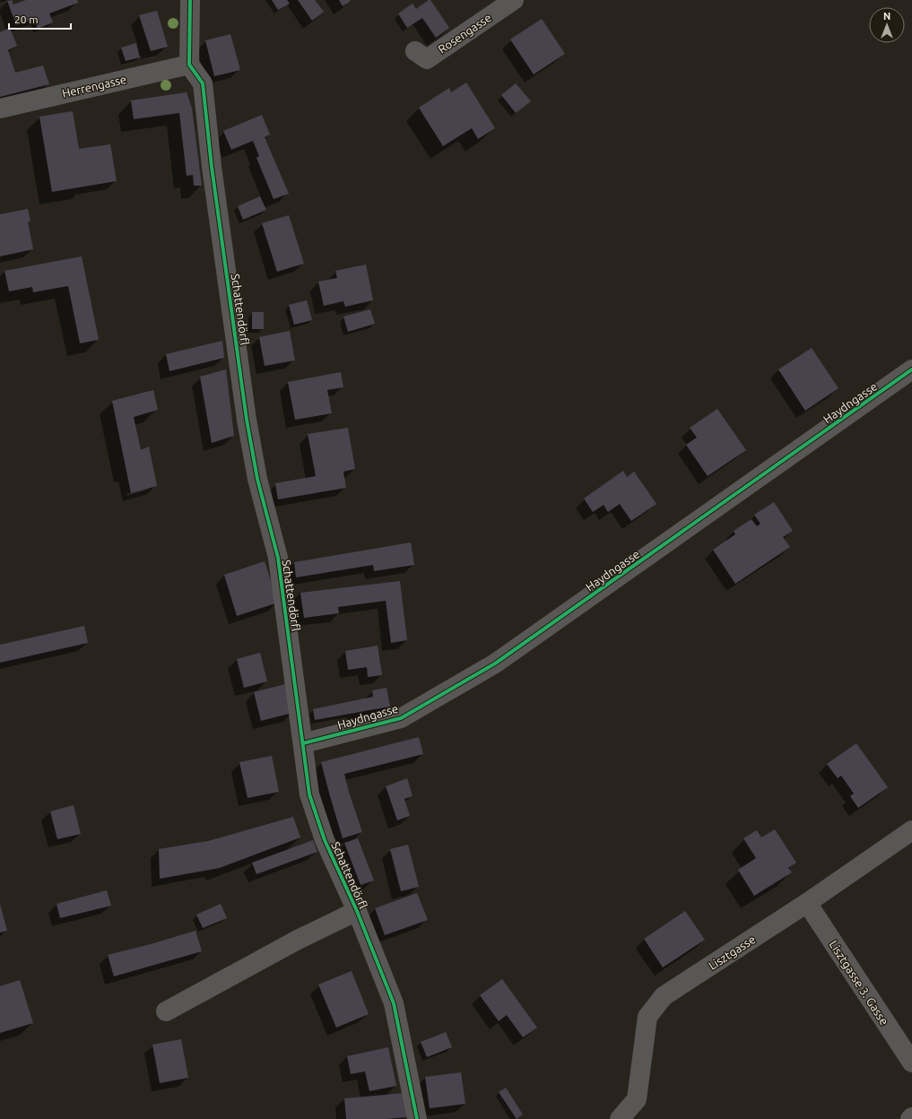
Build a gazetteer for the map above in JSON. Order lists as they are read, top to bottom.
{
  "streets": {
    "street": [
      "Rosengasse",
      "Herrengasse",
      "Schattendörfl",
      "Haydngasse",
      "Lisztgasse",
      "Lisztgasse 3. Gasse"
    ]
  },
  "crossings": [
    ["Herrengasse", "Schattendörfl"],
    ["Schattendörfl", "Haydngasse"],
    ["Lisztgasse", "Lisztgasse 3. Gasse"]
  ],
  "scale_bar": "20 m",
  "north": "top"
}
